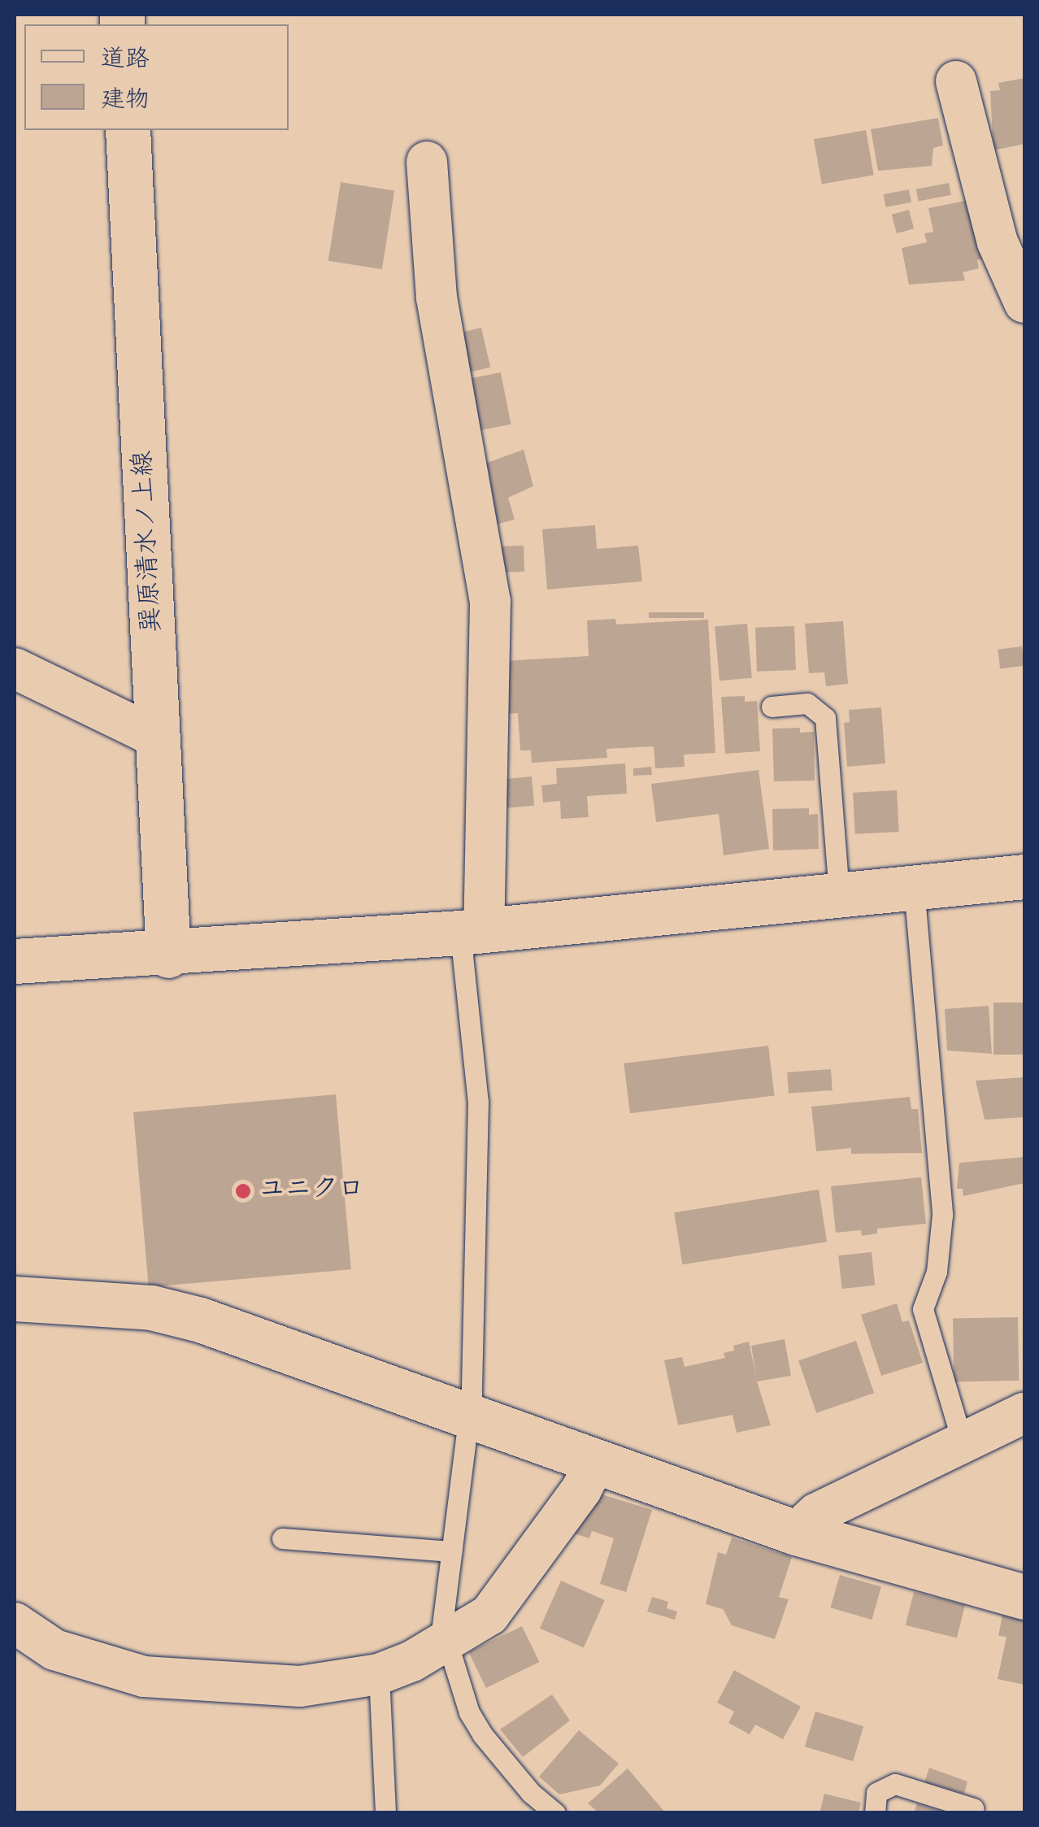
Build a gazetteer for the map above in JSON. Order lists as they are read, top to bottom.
{
  "streets": {
    "street": ["巽原清水ノ上線"]
  },
  "places": ["ユニクロ"],
  "legend": ["道路", "建物"]
}
